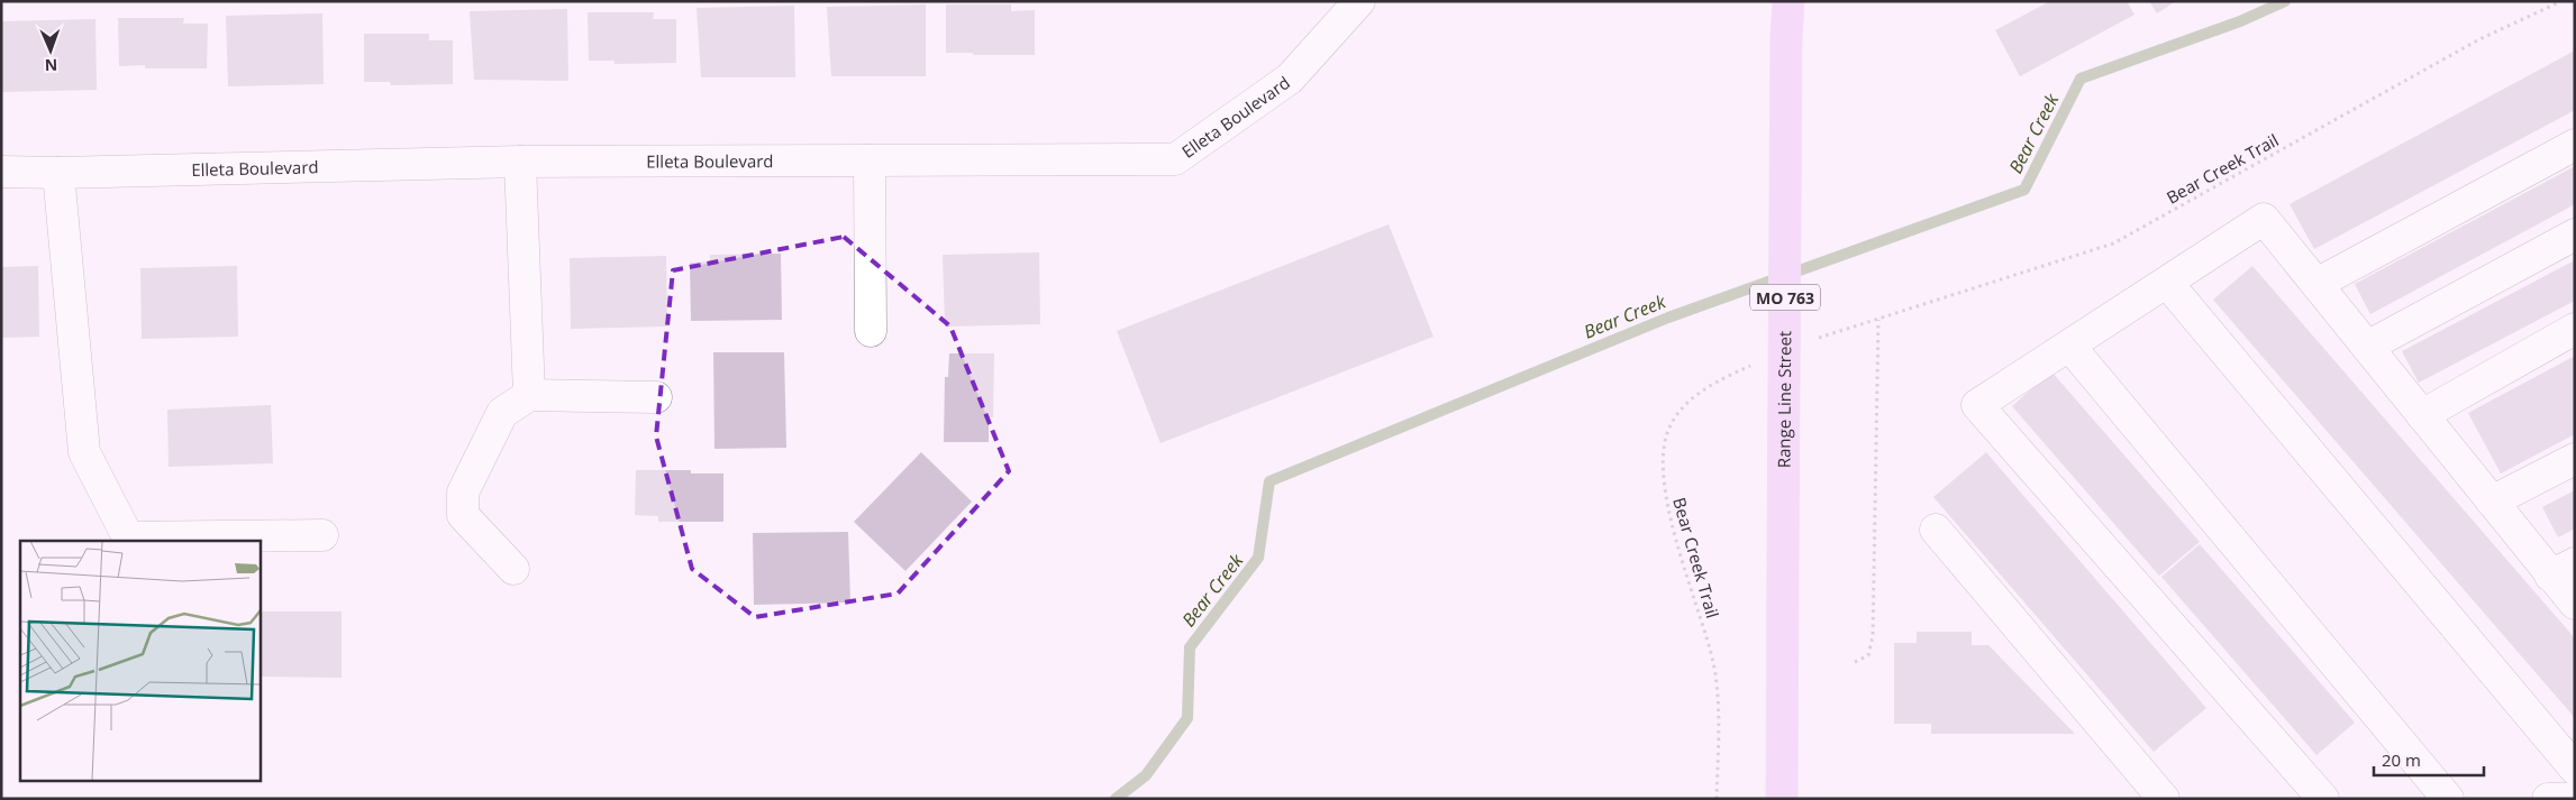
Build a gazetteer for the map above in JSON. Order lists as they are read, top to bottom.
{
  "streets": {
    "main road": ["MO 763", "Range Line Street"],
    "street": ["Elleta Boulevard"],
    "path": ["Bear Creek Trail"]
  },
  "water": ["Bear Creek"],
  "scale_bar": "20 m",
  "north": "bottom"
}
